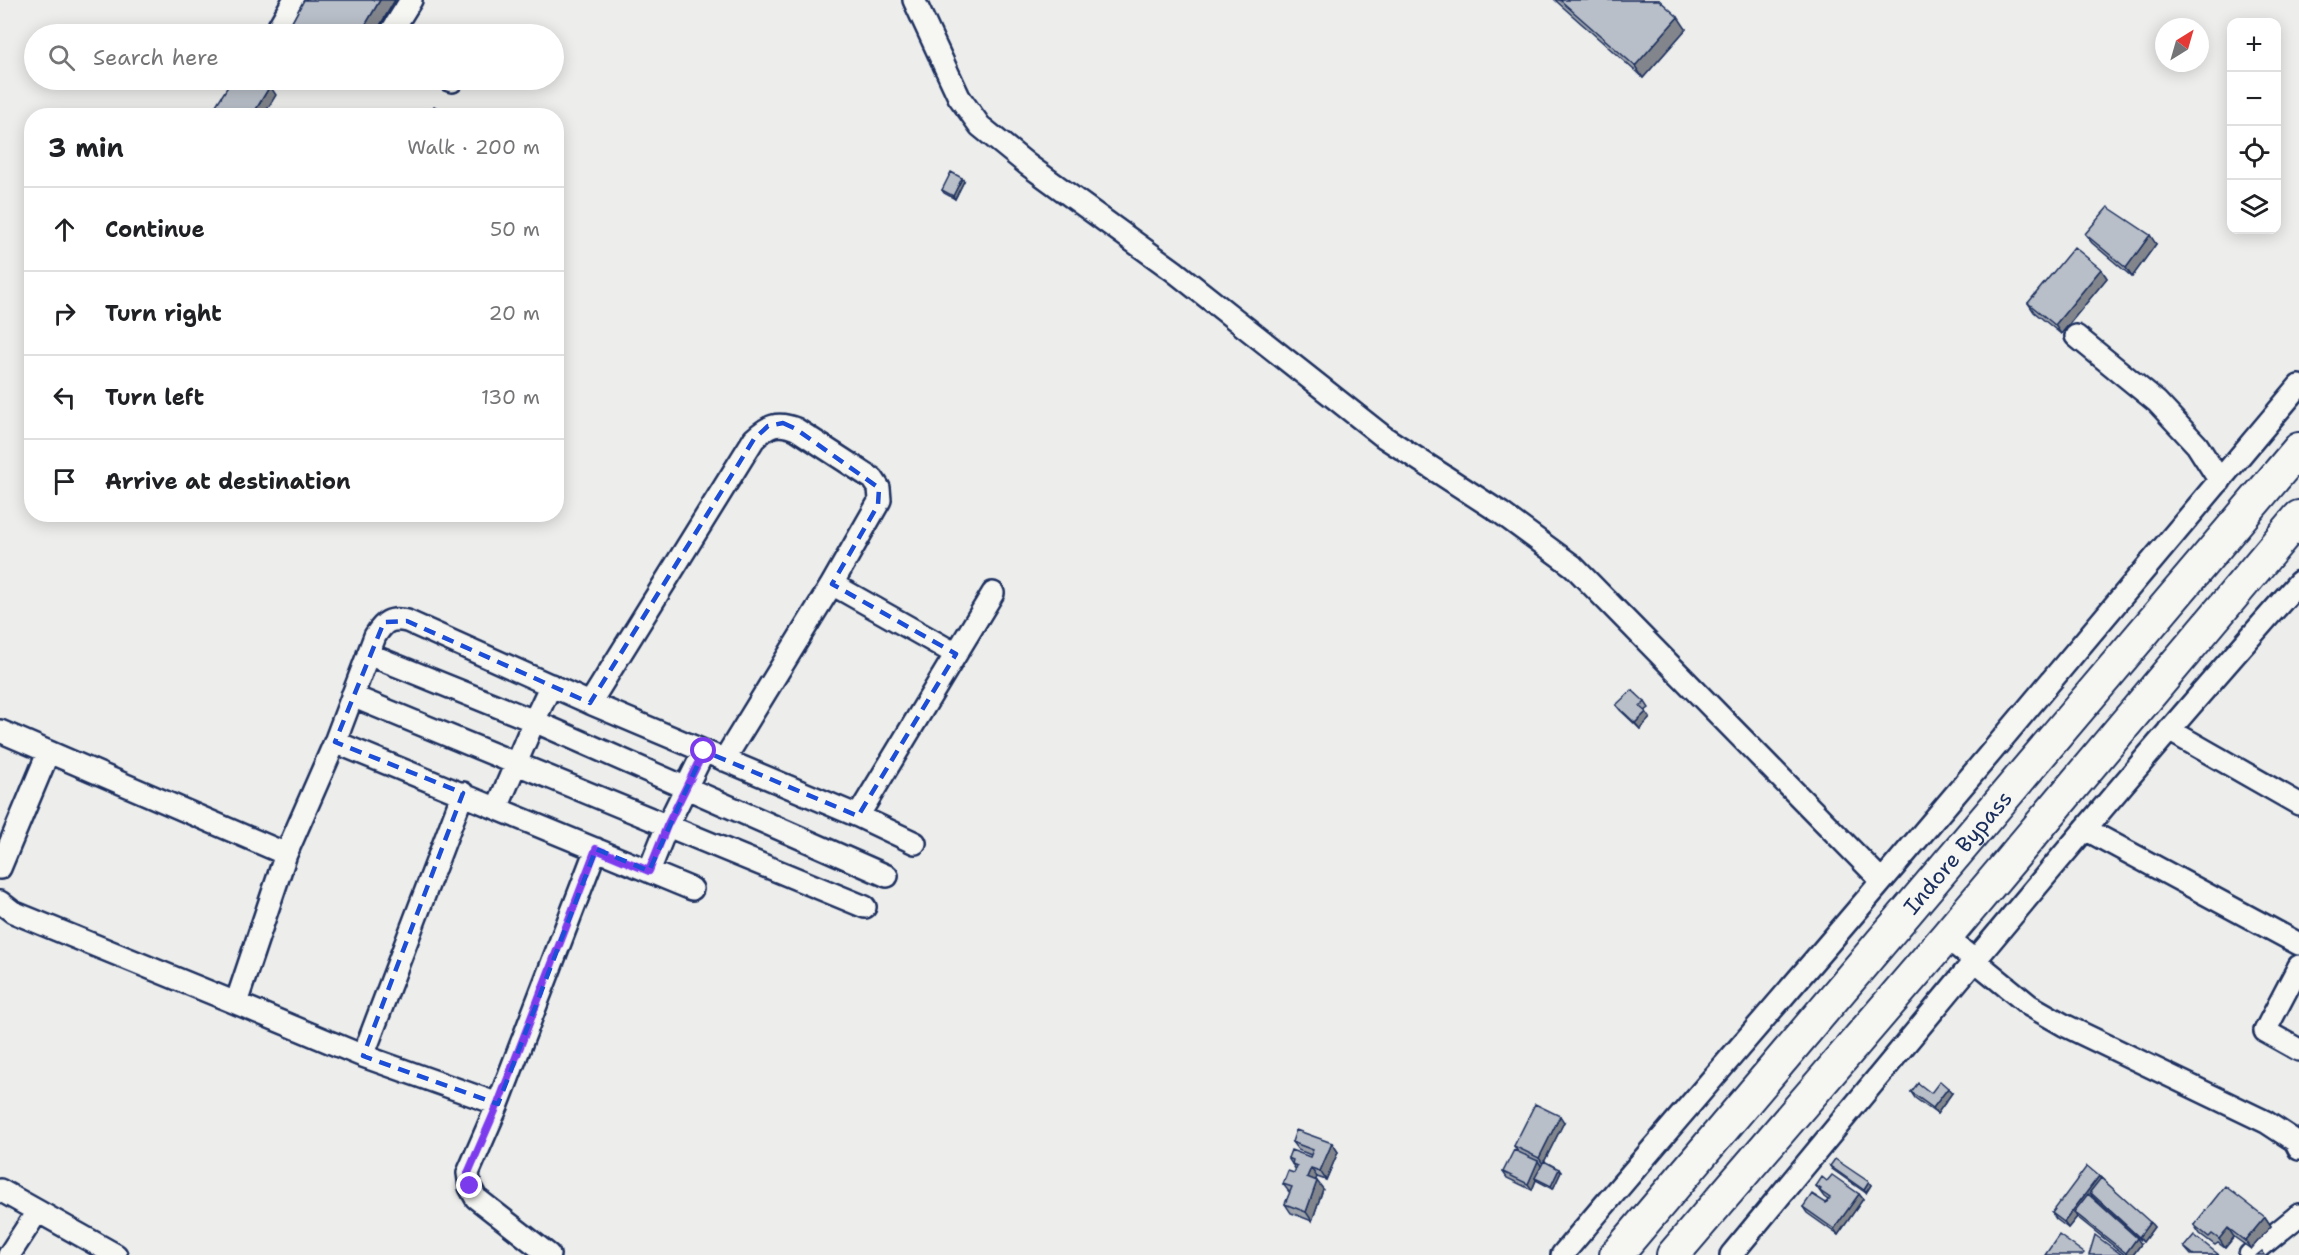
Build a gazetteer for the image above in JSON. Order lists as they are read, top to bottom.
{
  "streets": {
    "highway": ["Indore Bypass"]
  },
  "north": "top right",
  "page": {
    "map_buttons": ["+", "−"],
    "search": "Search here",
    "heading": ["3 min", "Walk · 200 m"],
    "list": [
      ["Continue", "50 m"],
      ["Turn right", "20 m"],
      ["Turn left", "130 m"],
      "Arrive at destination"
    ]
  }
}
